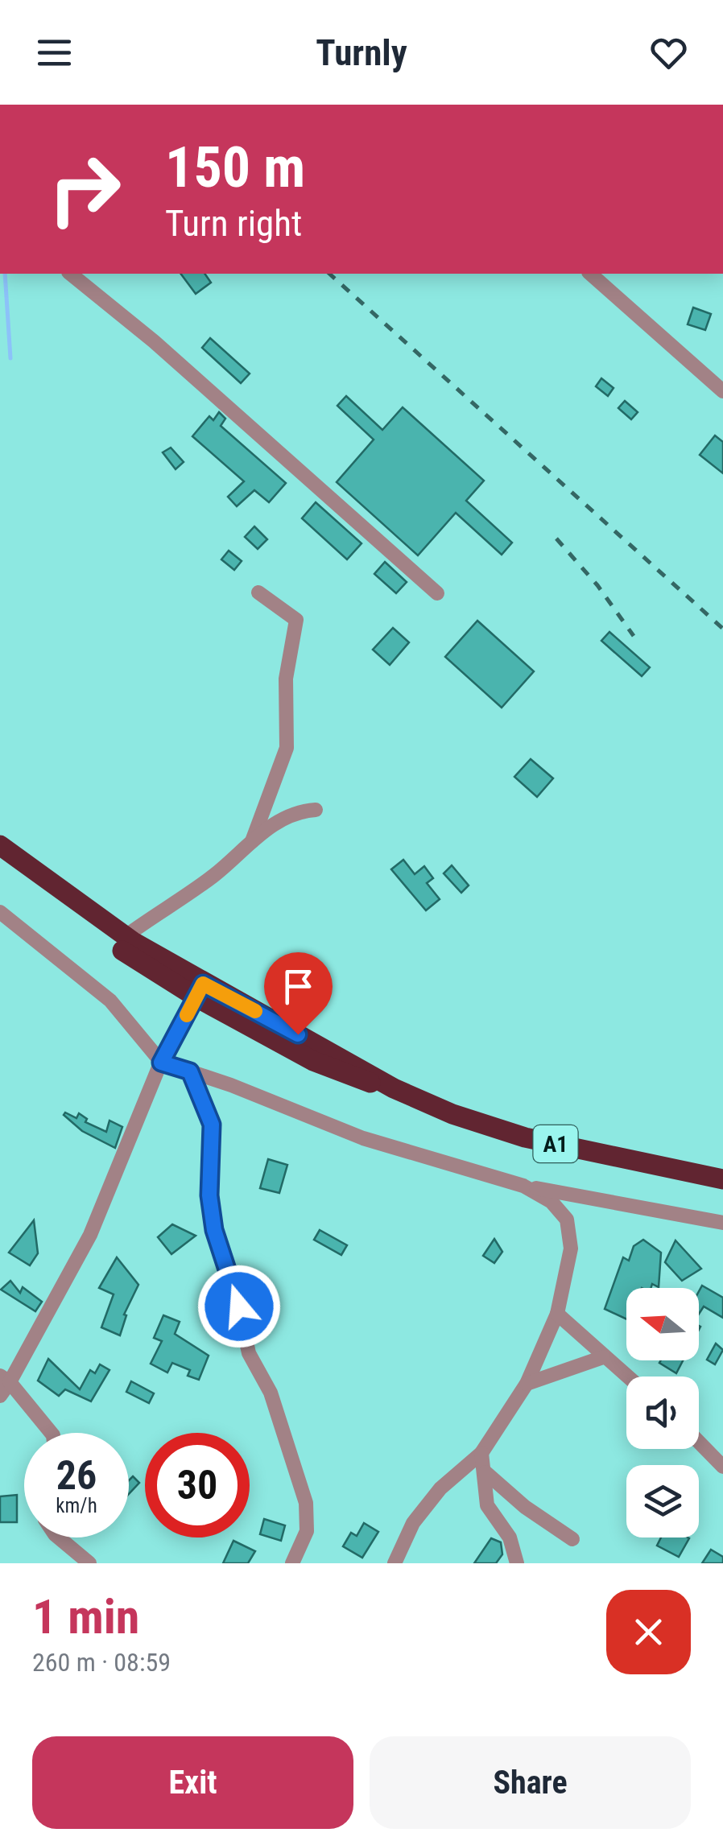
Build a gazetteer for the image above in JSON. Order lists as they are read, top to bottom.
{
  "streets": {
    "highway": ["A1"]
  },
  "north": "left",
  "page": {
    "header": "Turnly",
    "turn": ["150 m", "Turn right"],
    "speed": "26 km/h",
    "limit": "30",
    "heading": ["1 min", "260 m · 08:59"],
    "buttons": ["Exit", "Share"]
  }
}
